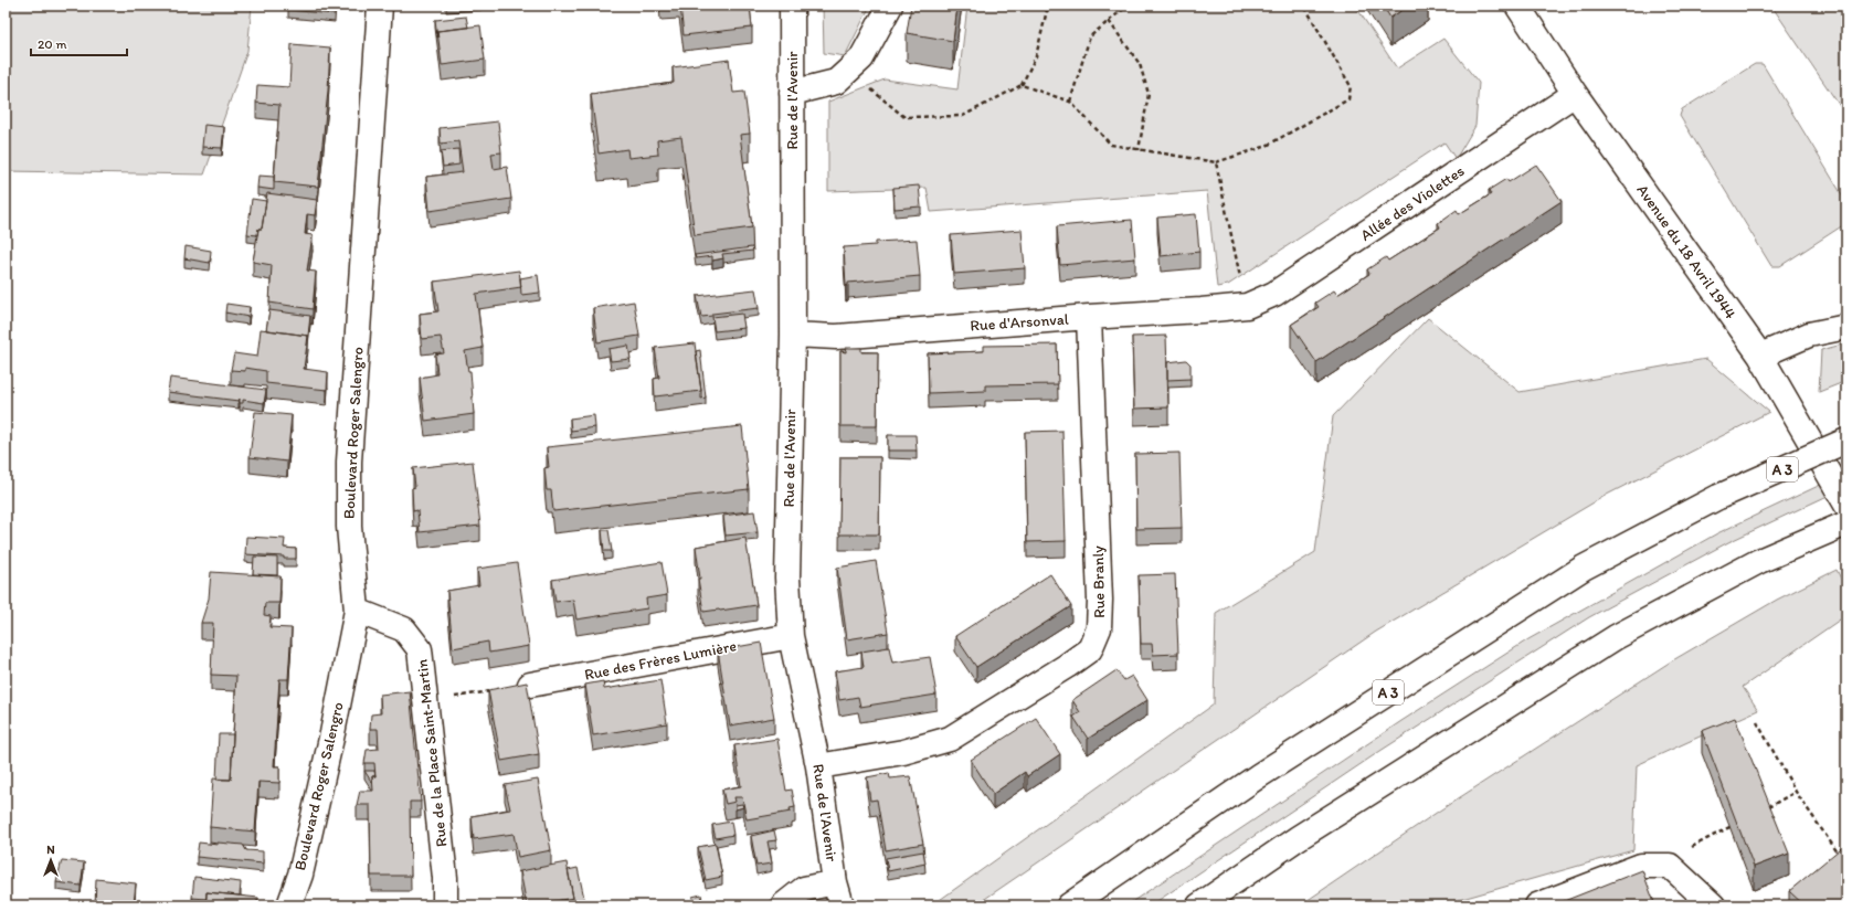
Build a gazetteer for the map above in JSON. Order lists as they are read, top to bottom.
{
  "streets": {
    "main road": [
      "Rue de l'Avenir",
      "Allée des Violettes",
      "Avenue du 18 Avril 1944",
      "Rue d'Arsonval",
      "Boulevard Roger Salengro",
      "A 3",
      "Rue Branly",
      "Rue des Frères Lumière",
      "Rue de la Place Saint-Martin"
    ]
  },
  "crossings": [
    ["Rue de l'Avenir", "Rue d'Arsonval"],
    ["Rue de l'Avenir", "Rue Branly"],
    ["Rue de l'Avenir", "Rue des Frères Lumière"],
    ["Allée des Violettes", "Avenue du 18 Avril 1944"],
    ["Allée des Violettes", "Rue d'Arsonval"],
    ["Rue d'Arsonval", "Rue Branly"],
    ["Boulevard Roger Salengro", "Rue de la Place Saint-Martin"]
  ],
  "scale_bar": "20 m",
  "north": "top"
}
